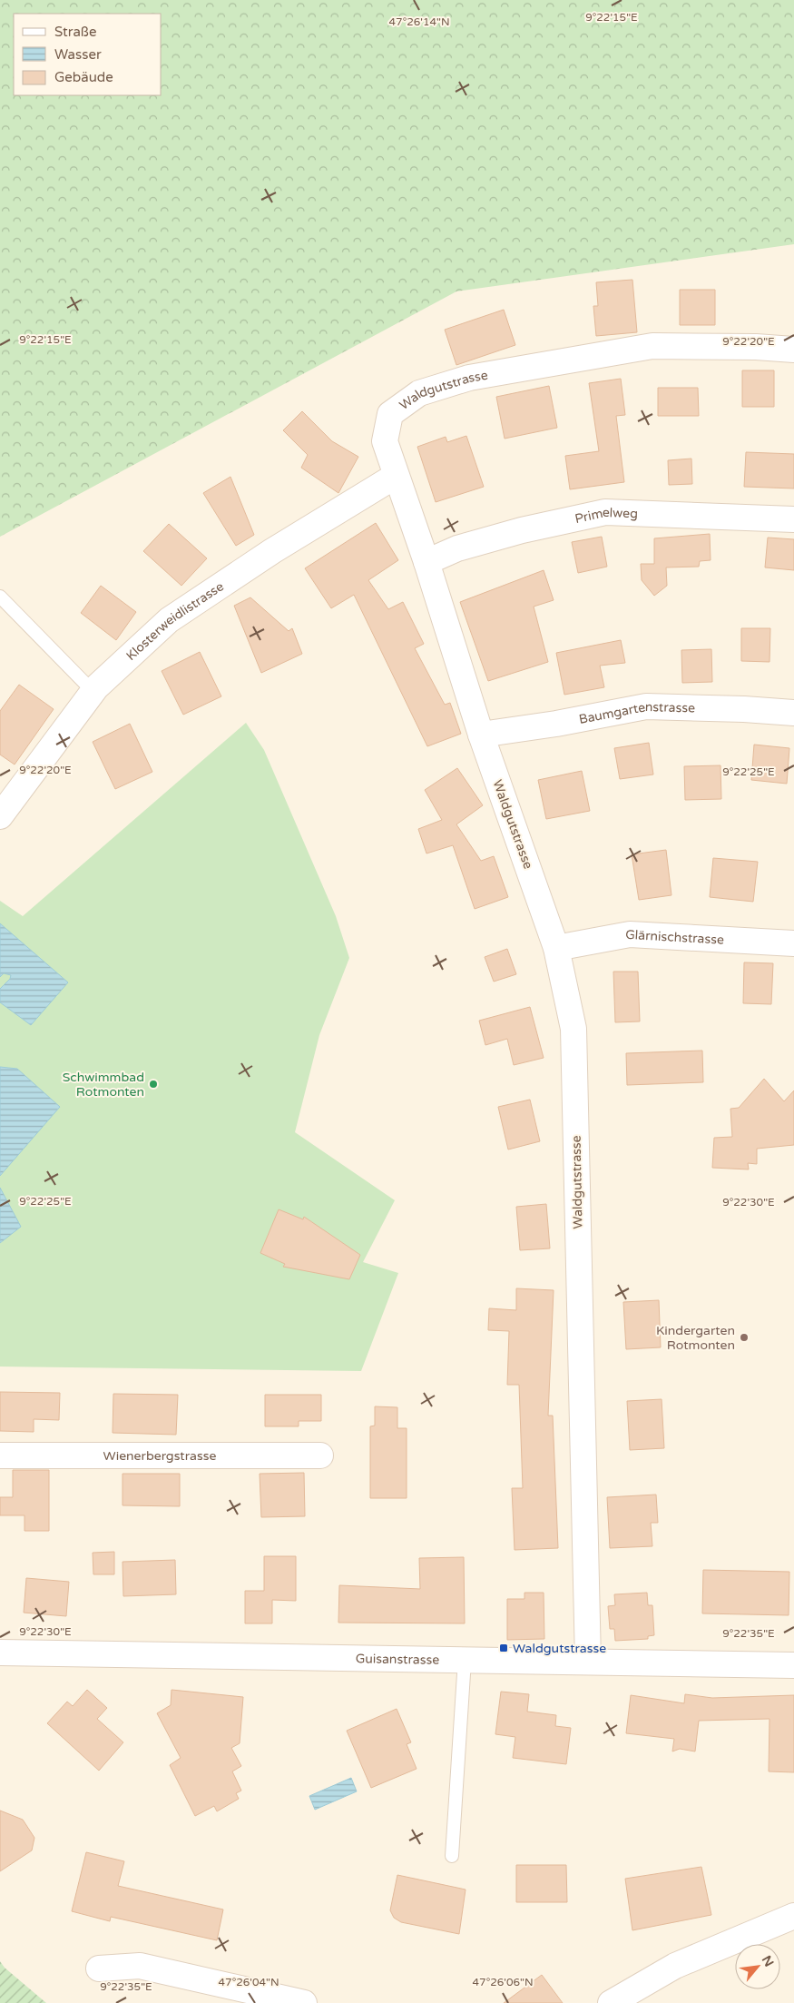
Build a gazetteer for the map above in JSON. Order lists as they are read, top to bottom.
{
  "streets": {
    "street": [
      "Waldgutstrasse",
      "Primelweg",
      "Klosterweidlistrasse",
      "Baumgartenstrasse",
      "Glärnischstrasse",
      "Wienerbergstrasse",
      "Guisanstrasse"
    ]
  },
  "crossings": [
    ["Waldgutstrasse", "Primelweg"],
    ["Waldgutstrasse", "Klosterweidlistrasse"],
    ["Waldgutstrasse", "Baumgartenstrasse"],
    ["Waldgutstrasse", "Glärnischstrasse"],
    ["Waldgutstrasse", "Guisanstrasse"]
  ],
  "places": {
    "other": ["Schwimmbad Rotmonten", "Kindergarten Rotmonten"],
    "transit": ["Waldgutstrasse"]
  },
  "legend": ["Straße", "Wasser", "Gebäude"],
  "north": "top right",
  "coordinates": [
    "9°22'15\"E",
    "47°26'14\"N",
    "9°22'20\"E",
    "9°22'25\"E",
    "9°22'30\"E",
    "9°22'35\"E",
    "47°26'04\"N",
    "47°26'06\"N"
  ]
}
